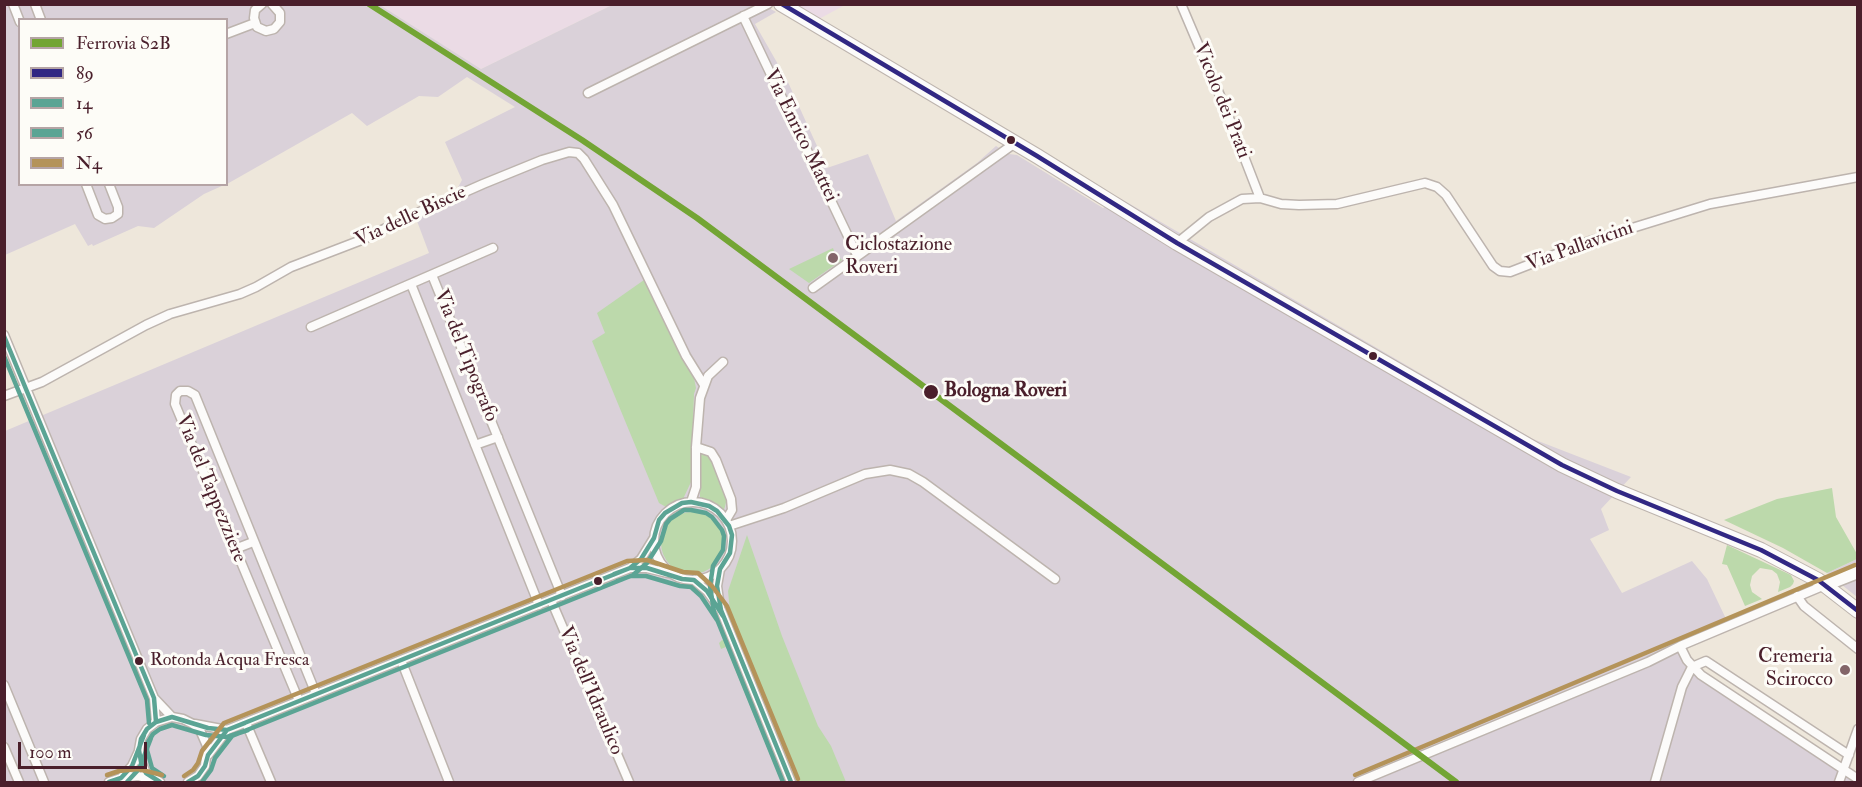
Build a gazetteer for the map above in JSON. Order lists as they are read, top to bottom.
{
  "streets": {
    "street": [
      "Vicolo dei Prati",
      "Via Enrico Mattei",
      "Via delle Biscie",
      "Via Pallavicini",
      "Via del Tipografo",
      "Via del Tappezziere",
      "Via dell'Idraulico"
    ]
  },
  "crossings": [
    ["Vicolo dei Prati", "Via Pallavicini"]
  ],
  "places": [
    "Ciclostazione Roveri",
    "Bologna Roveri",
    "Rotonda Acqua Fresca",
    "Cremeria Scirocco"
  ],
  "lines": [
    "rail line S2B",
    "transit line 89",
    "transit line 56",
    "transit line 14",
    "transit line N4"
  ],
  "legend": [
    "Ferrovia S2B",
    "89",
    "14",
    "56",
    "N4"
  ],
  "scale_bar": "100 m"
}
